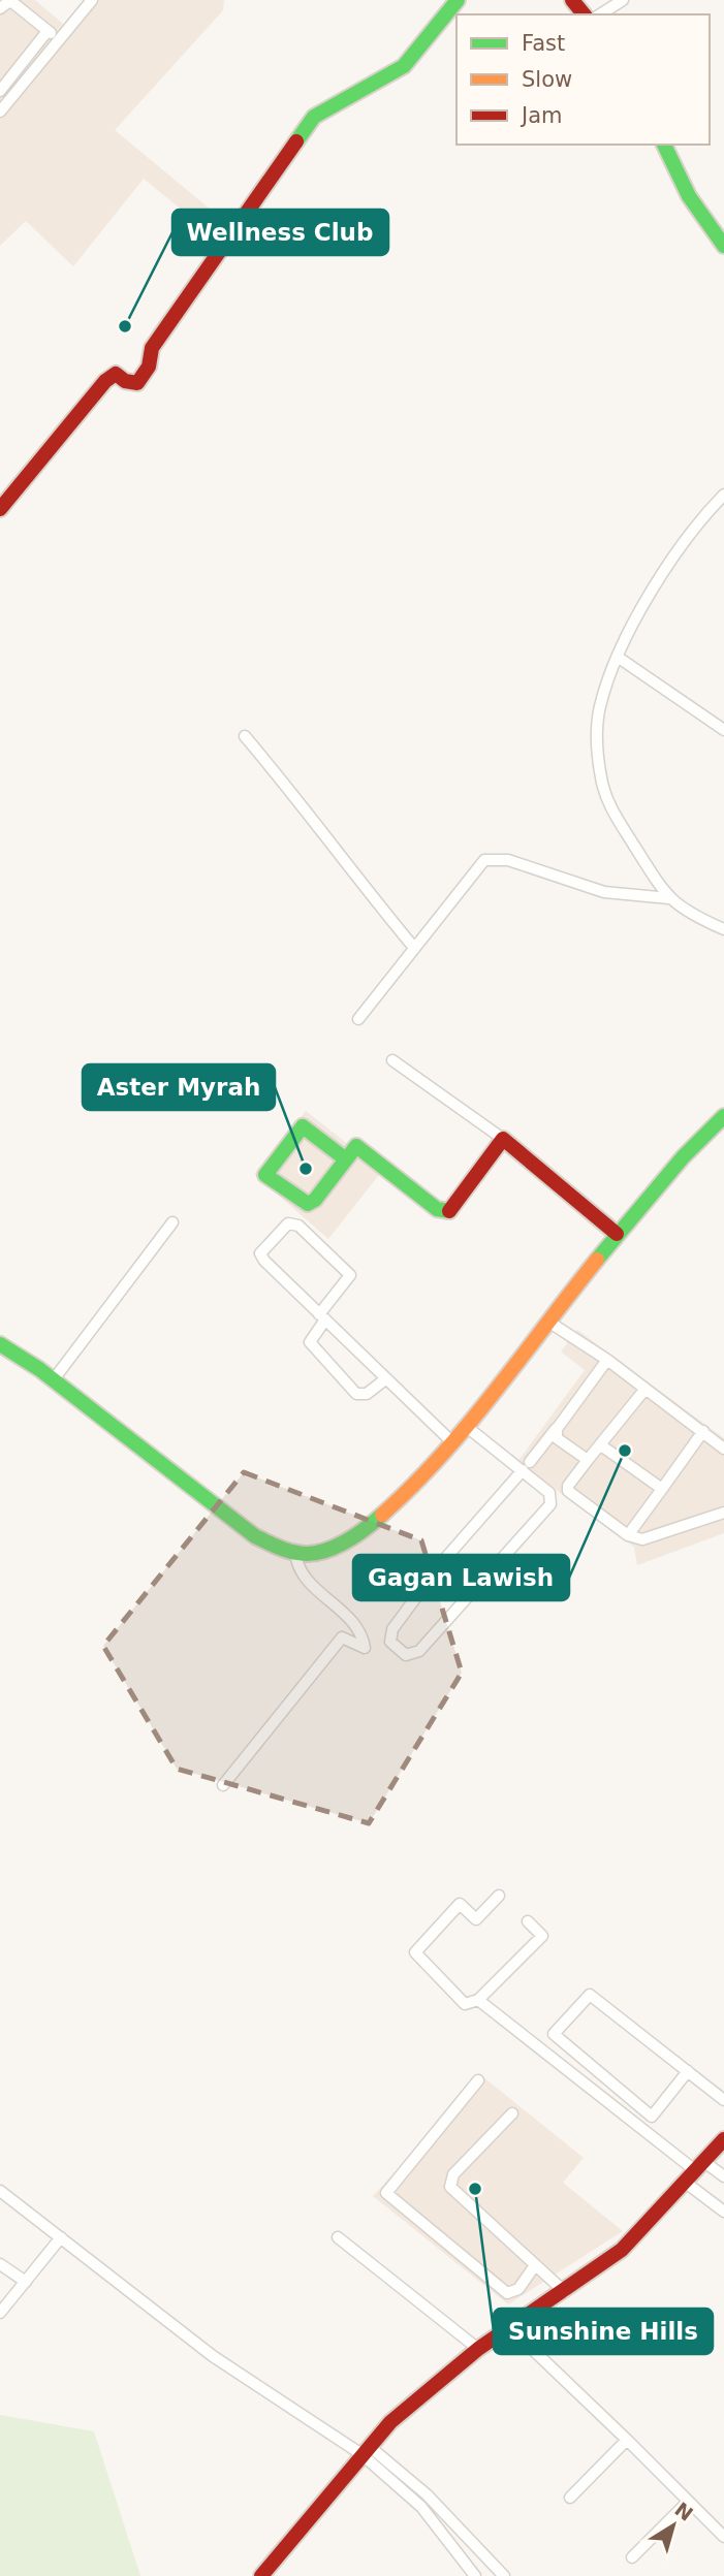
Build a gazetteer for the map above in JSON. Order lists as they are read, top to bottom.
{
  "places": [
    "Wellness Club",
    "Aster Myrah",
    "Gagan Lawish",
    "Sunshine Hills"
  ],
  "legend": ["Fast", "Slow", "Jam"],
  "north": "top right"
}
